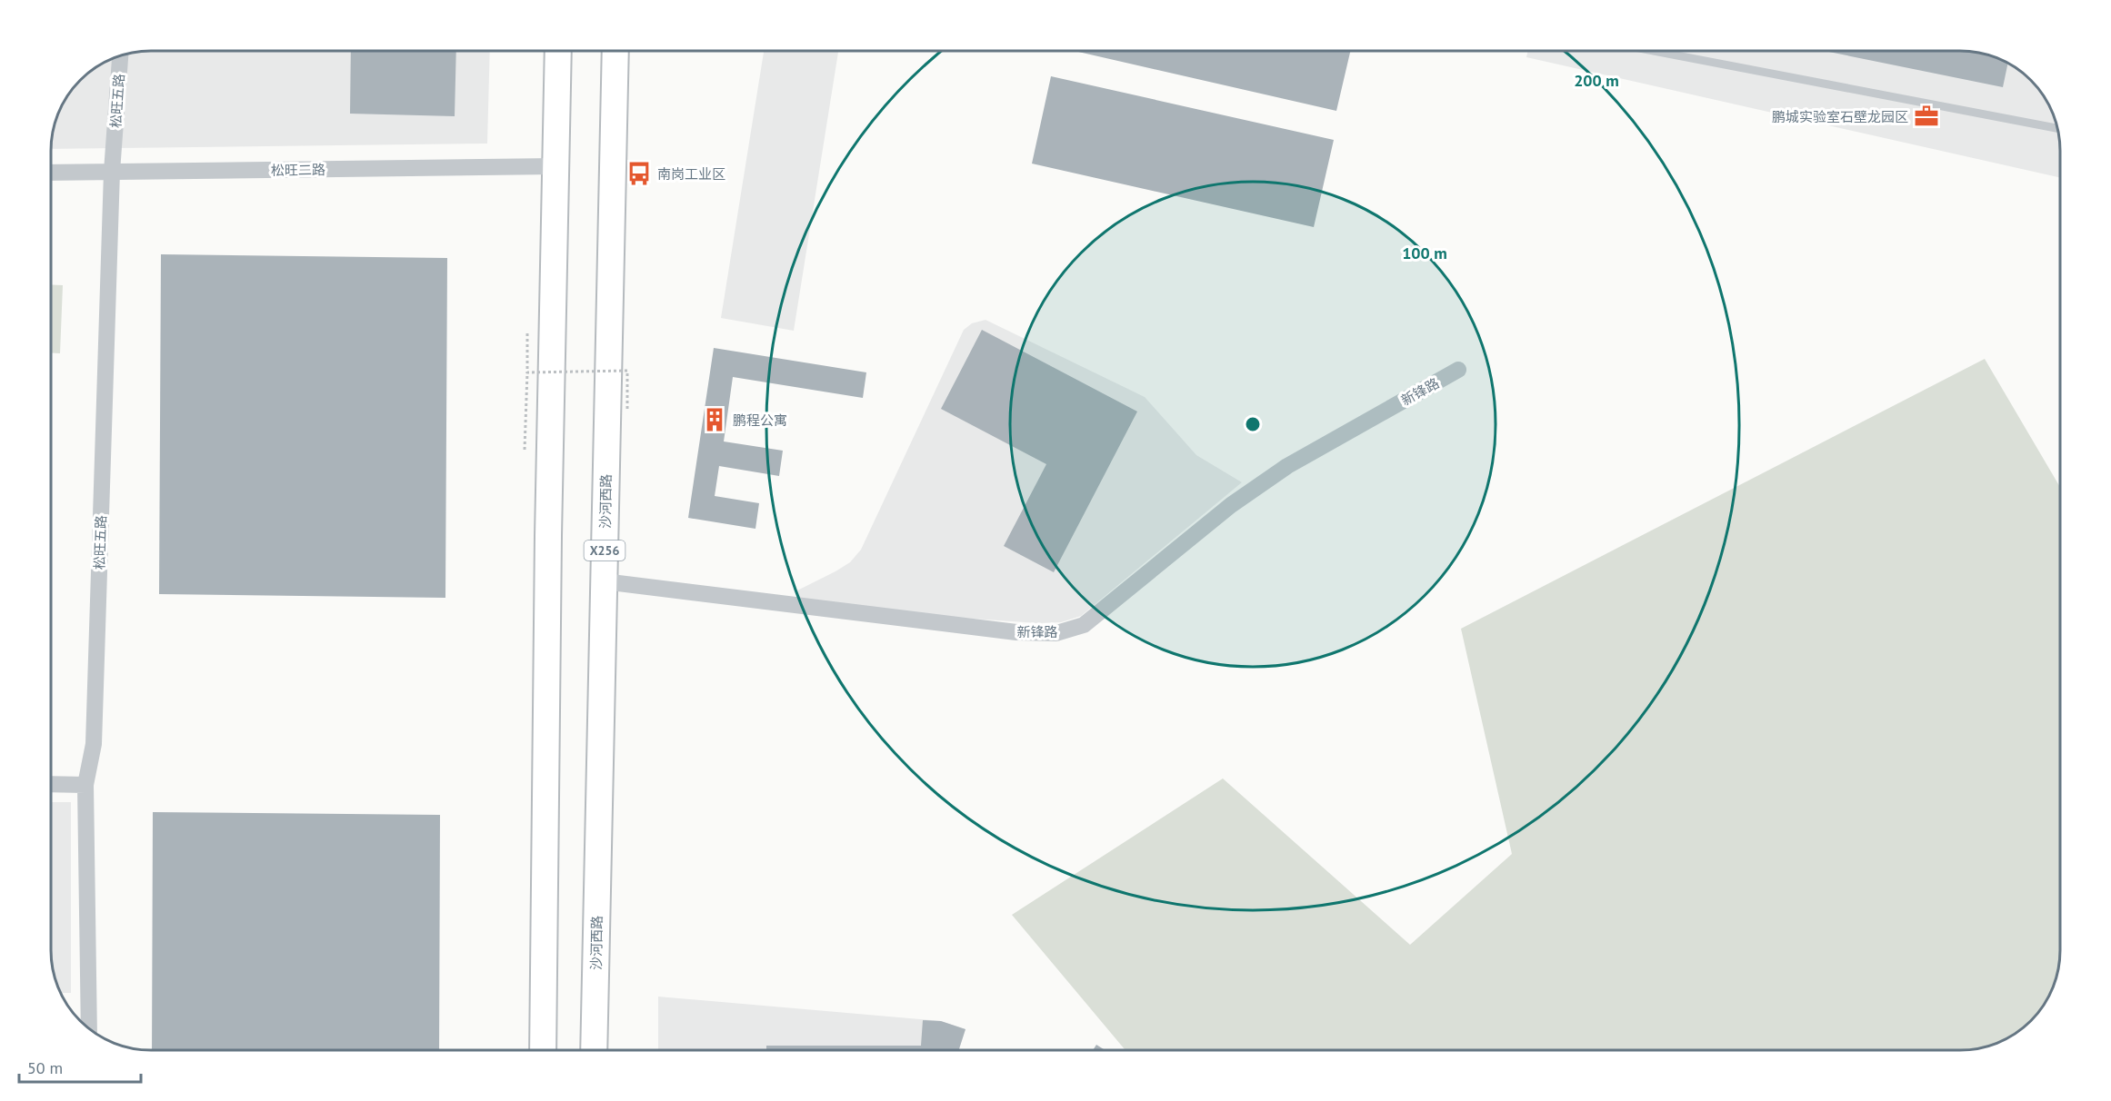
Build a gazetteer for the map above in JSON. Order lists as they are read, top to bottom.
{
  "streets": {
    "main road": ["沙河西路", "X256"],
    "street": ["松旺五路", "松旺二路", "新锋路"]
  },
  "crossings": [
    ["松旺五路", "松旺二路"],
    ["新锋路", "沙河西路"]
  ],
  "places": {
    "office": ["鹏城实验室石壁龙园区"],
    "bus stop": ["南岗工业区"],
    "building": ["鹏程公寓"]
  },
  "scale_bar": "50 m",
  "rings": ["200 m", "100 m"]
}
